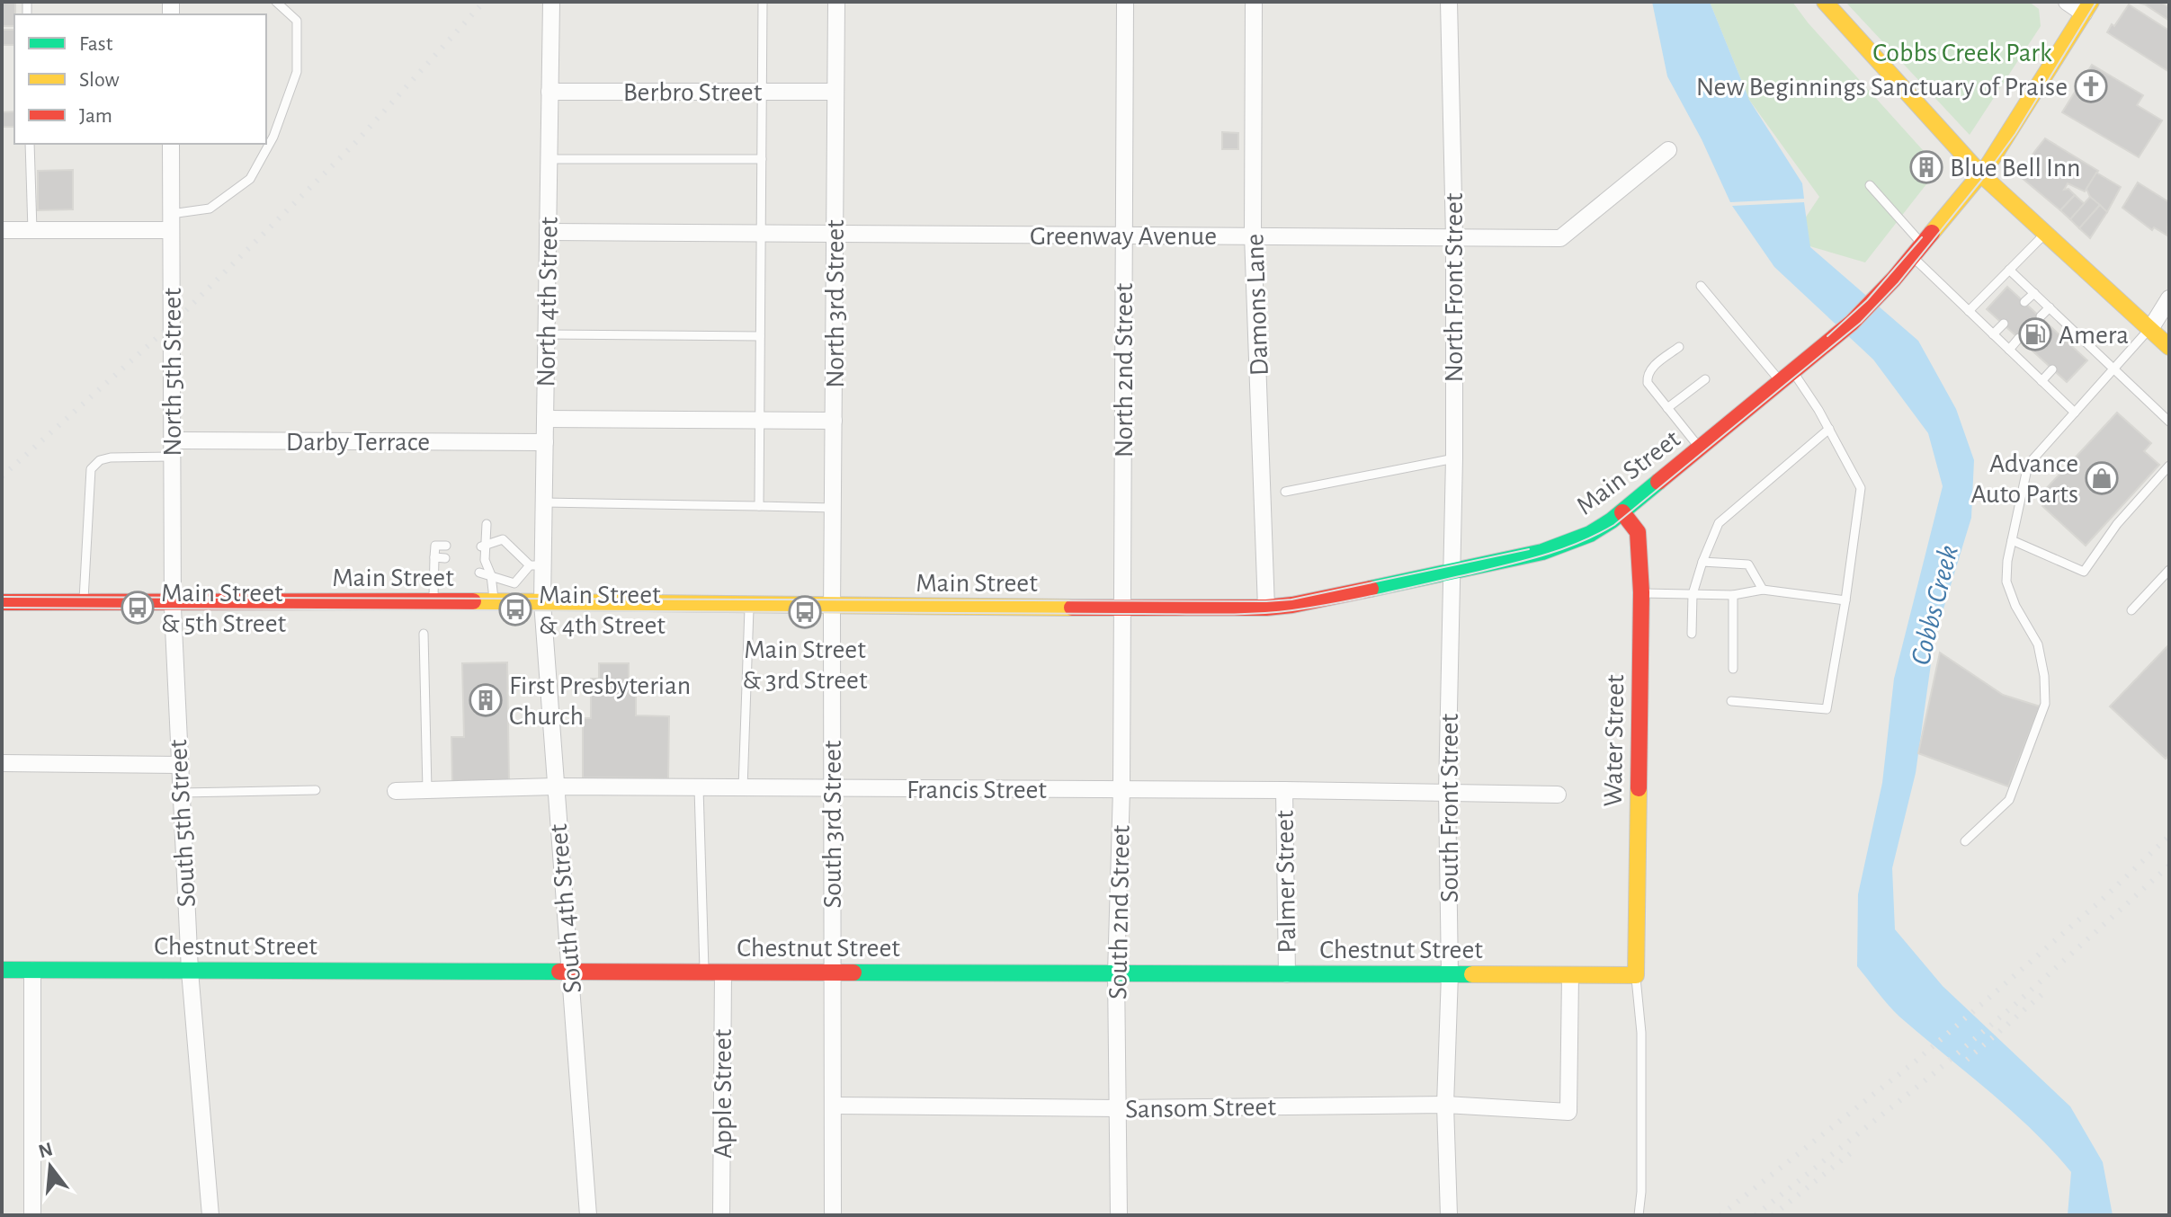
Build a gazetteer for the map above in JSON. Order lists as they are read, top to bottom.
{
  "streets": {
    "main road": ["Main Street", "Water Street", "Chestnut Street"],
    "street": [
      "Berbro Street",
      "Greenway Avenue",
      "North Front Street",
      "North 4th Street",
      "North 3rd Street",
      "Damons Lane",
      "North 2nd Street",
      "North 5th Street",
      "Darby Terrace",
      "Francis Street",
      "South Front Street",
      "South 5th Street",
      "South 3rd Street",
      "Palmer Street",
      "South 4th Street",
      "South 2nd Street",
      "Apple Street",
      "Sansom Street"
    ]
  },
  "crossings": [
    ["Berbro Street", "North 4th Street"],
    ["Berbro Street", "North 3rd Street"],
    ["Greenway Avenue", "North Front Street"],
    ["Greenway Avenue", "North 4th Street"],
    ["Greenway Avenue", "North 3rd Street"],
    ["Greenway Avenue", "Damons Lane"],
    ["Greenway Avenue", "North 2nd Street"],
    ["North Front Street", "Main Street"],
    ["North Front Street", "South Front Street"],
    ["North 4th Street", "Darby Terrace"],
    ["North 4th Street", "Main Street"],
    ["North 4th Street", "South 4th Street"],
    ["North 3rd Street", "Main Street"],
    ["North 3rd Street", "South 3rd Street"],
    ["Damons Lane", "Main Street"],
    ["North 2nd Street", "Main Street"],
    ["North 2nd Street", "South 2nd Street"],
    ["North 5th Street", "Darby Terrace"],
    ["North 5th Street", "Main Street"],
    ["North 5th Street", "South 5th Street"],
    ["Main Street", "Water Street"],
    ["Main Street", "South Front Street"],
    ["Main Street", "South 5th Street"],
    ["Main Street", "South 3rd Street"],
    ["Main Street", "South 4th Street"],
    ["Main Street", "South 2nd Street"],
    ["Water Street", "Chestnut Street"],
    ["Francis Street", "South Front Street"],
    ["Francis Street", "South 3rd Street"],
    ["Francis Street", "Palmer Street"],
    ["Francis Street", "South 4th Street"],
    ["Francis Street", "South 2nd Street"],
    ["South Front Street", "Chestnut Street"],
    ["South Front Street", "Sansom Street"],
    ["South 5th Street", "Chestnut Street"],
    ["South 3rd Street", "Chestnut Street"],
    ["South 3rd Street", "Sansom Street"],
    ["Palmer Street", "Chestnut Street"],
    ["South 4th Street", "Chestnut Street"],
    ["South 2nd Street", "Chestnut Street"],
    ["South 2nd Street", "Sansom Street"],
    ["Chestnut Street", "Apple Street"],
    ["Chestnut Street", "Sansom Street"]
  ],
  "water": ["Cobbs Creek"],
  "parks": ["Cobbs Creek Park"],
  "places": {
    "church": ["New Beginnings Sanctuary of Praise"],
    "building": ["Blue Bell Inn", "First Presbyterian Church"],
    "fuel station": ["Amera"],
    "shop": ["Advance Auto Parts"],
    "bus stop": ["Main Street & 5th Street", "Main Street & 4th Street", "Main Street & 3rd Street"]
  },
  "legend": ["Fast", "Slow", "Jam"],
  "north": "top"
}
